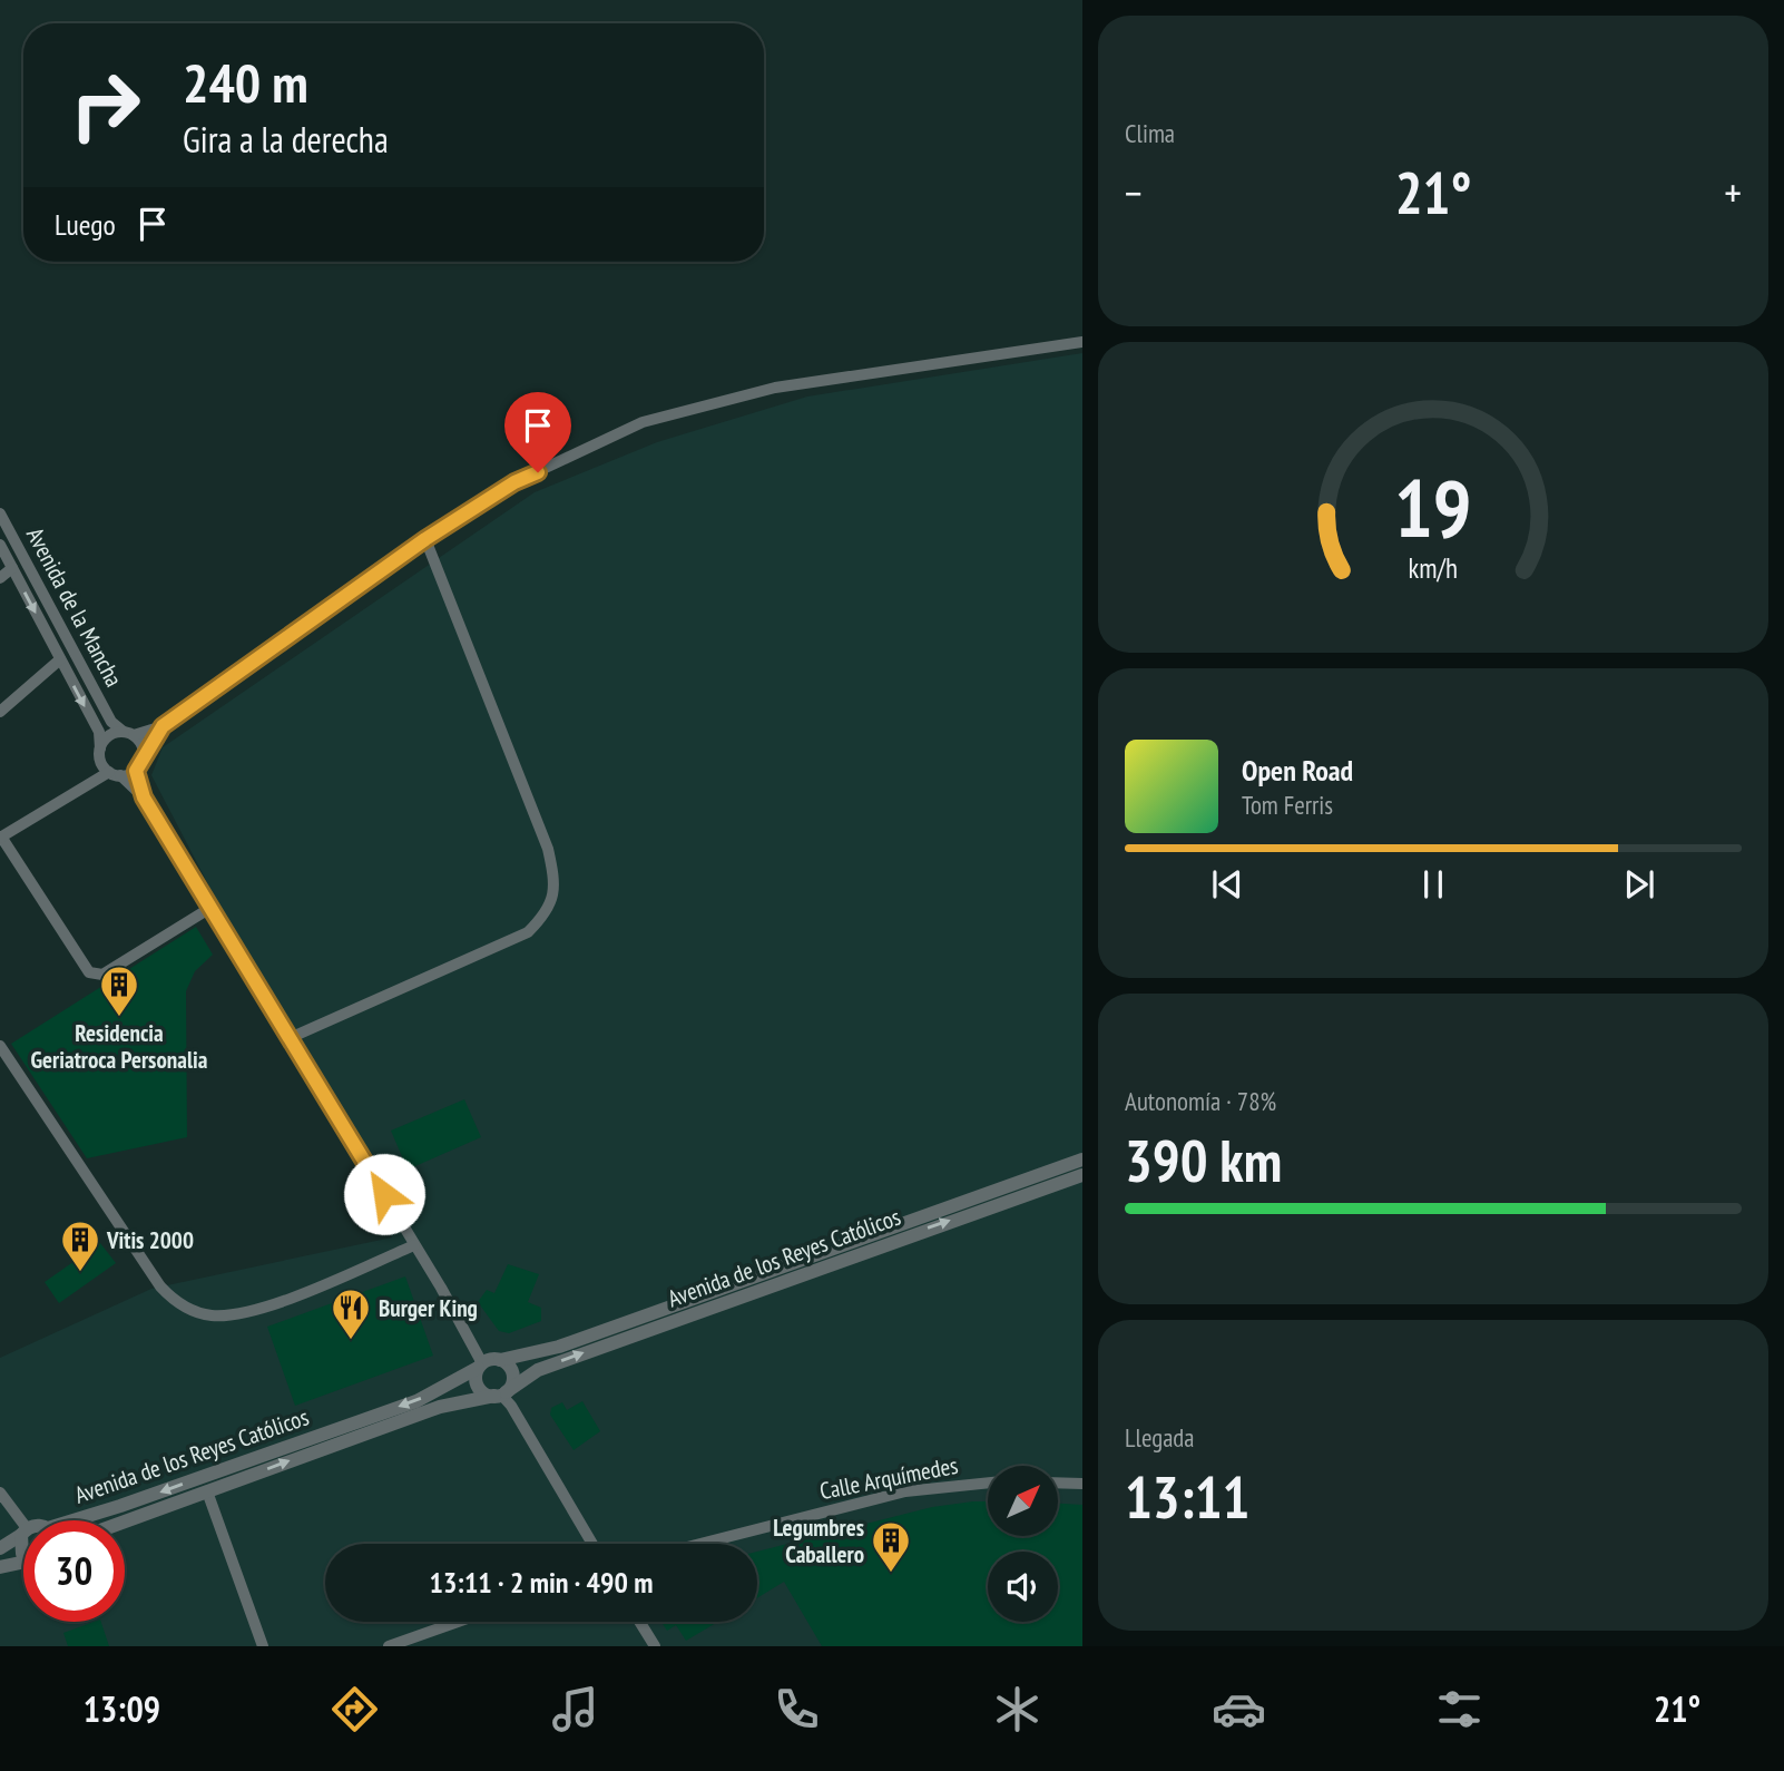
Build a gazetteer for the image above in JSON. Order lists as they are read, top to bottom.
{
  "streets": {
    "street": ["Avenida de la Mancha", "Avenida de los Reyes Católicos", "Calle Arquímedes"]
  },
  "places": {
    "building": ["Residencia Geriatroca Personalia", "Vitis 2000", "Legumbres Caballero"],
    "restaurant": ["Burger King"]
  },
  "north": "top right",
  "page": {
    "tile": [
      "Clima",
      ["Autonomía · 78%", "390 km"],
      ["Llegada", "13:11"]
    ],
    "turn": ["240 m", "Gira a la derecha"],
    "heat": ["−", "21°", "+"],
    "then": "Luego",
    "song": ["Open Road", "Tom Ferris"],
    "limit": "30",
    "trip": "13:11 · 2 min · 490 m",
    "tabs": ["13:09", "21°"],
    "gauge": ["19", "km/h"]
  }
}
